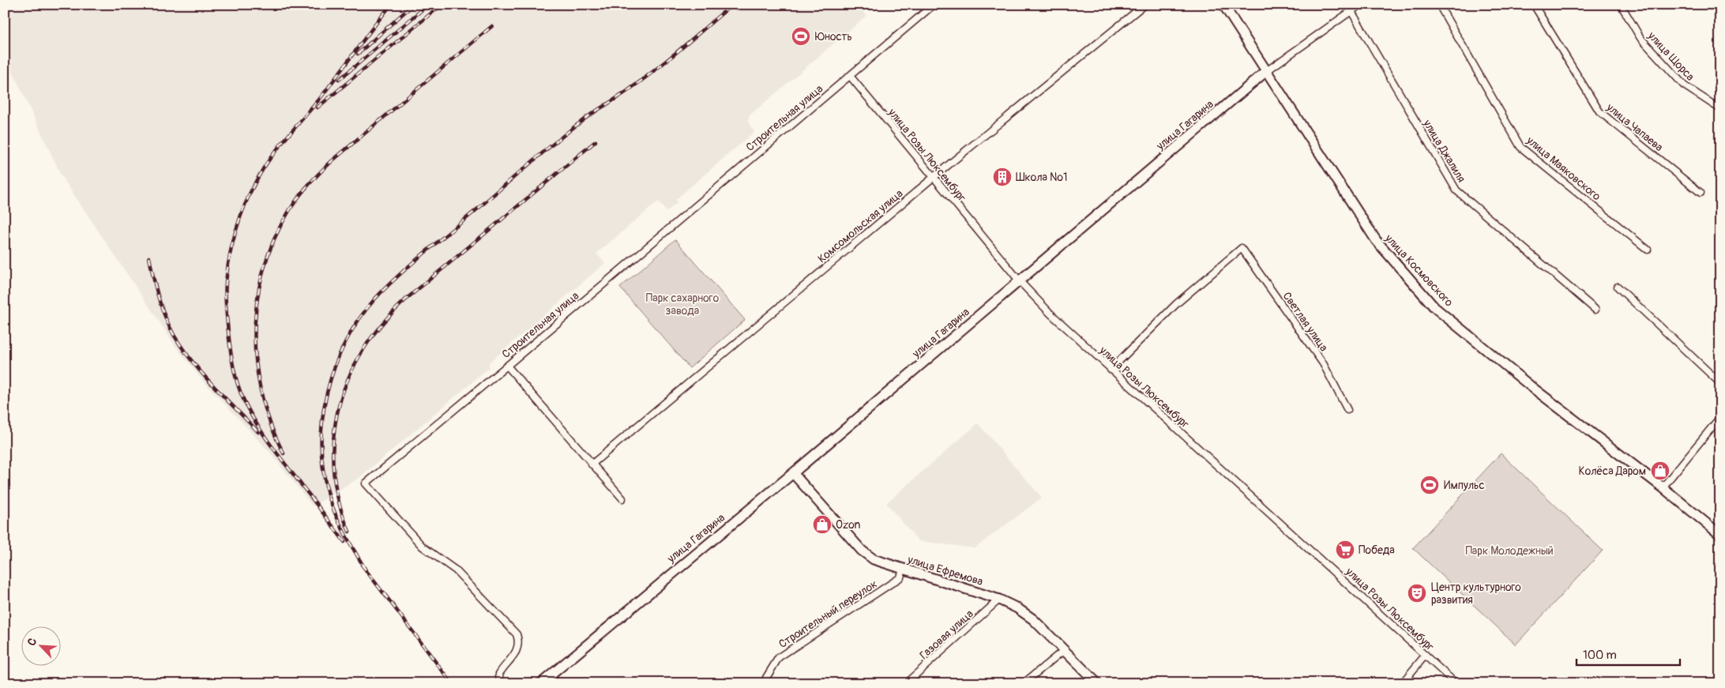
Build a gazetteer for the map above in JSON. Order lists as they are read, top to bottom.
{
  "streets": {
    "street": [
      "улица Щорса",
      "Строительная улица",
      "улица Гагарина",
      "улица Чапаева",
      "улица Джалиля",
      "улица Розы Люксембург",
      "улица Маяковского",
      "Комсомольская улица",
      "улица Космовского",
      "Светлая улица",
      "улица Ефремова",
      "Строительный переулок",
      "Газовая улица"
    ]
  },
  "crossings": [
    ["Строительная улица", "улица Розы Люксембург"],
    ["улица Гагарина", "улица Джалиля"],
    ["улица Гагарина", "улица Розы Люксембург"],
    ["улица Гагарина", "улица Космовского"],
    ["улица Гагарина", "улица Ефремова"],
    ["улица Розы Люксембург", "Комсомольская улица"],
    ["улица Розы Люксембург", "Светлая улица"],
    ["улица Ефремова", "Строительный переулок"],
    ["улица Ефремова", "Газовая улица"]
  ],
  "parks": ["Парк сахарного завода", "Парк Молодежный"],
  "places": {
    "sports": ["Юность", "Импульс"],
    "building": ["Школа №1"],
    "shop": ["Колёса Даром", "Ozon"],
    "supermarket": ["Победа"],
    "theatre": ["Центр культурного развития"]
  },
  "scale_bar": "100 m",
  "north": "top left"
}
